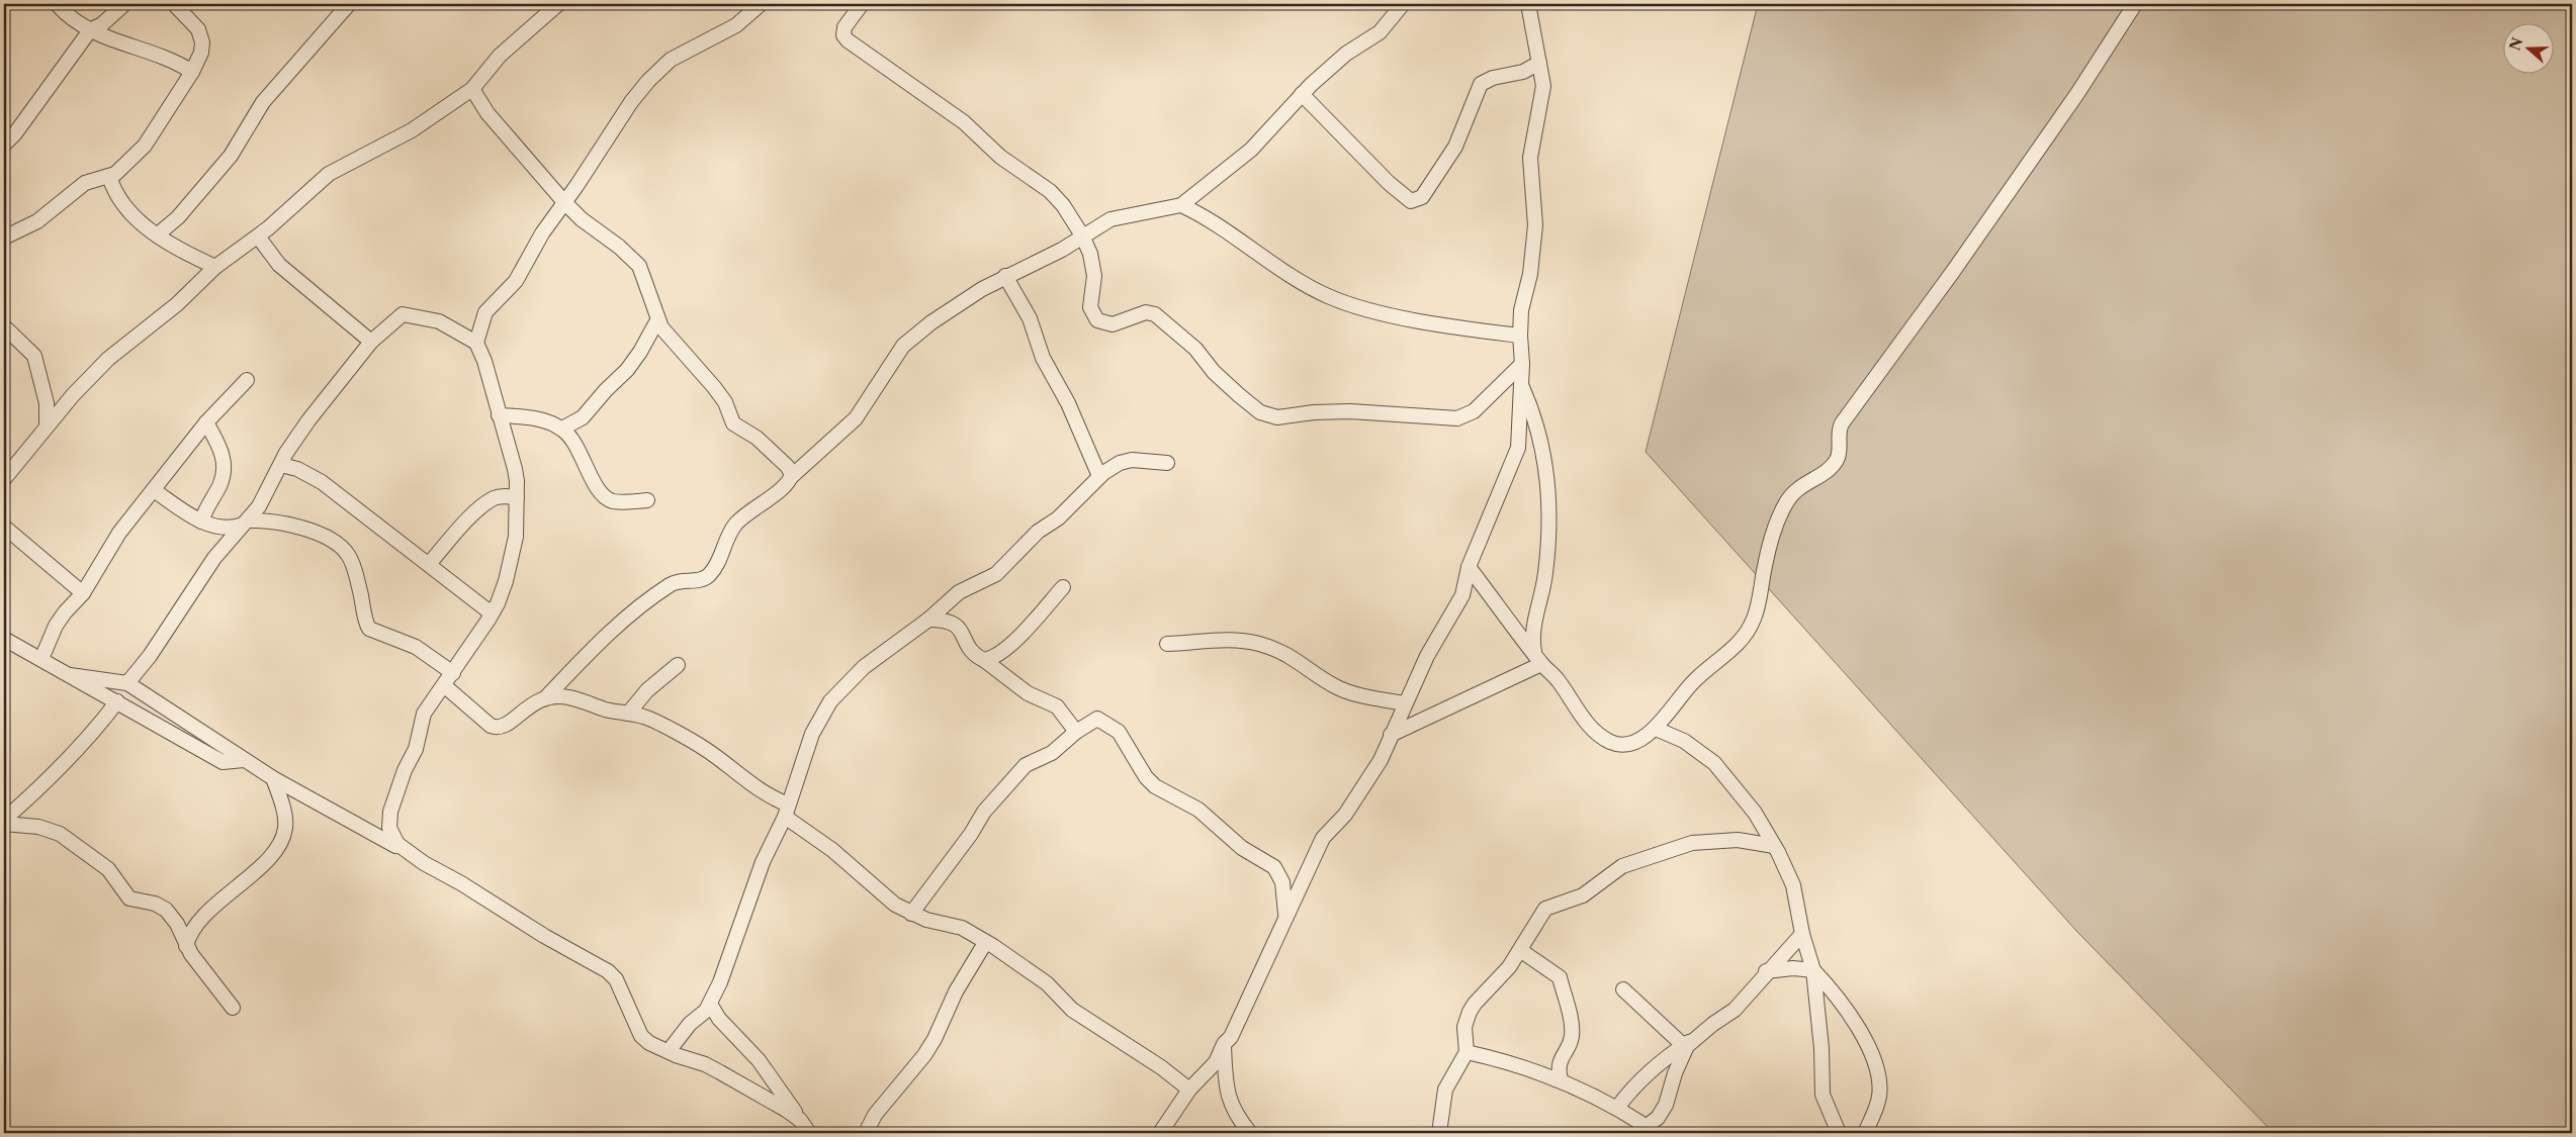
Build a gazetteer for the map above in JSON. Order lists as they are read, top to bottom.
{
  "north": "left"
}
